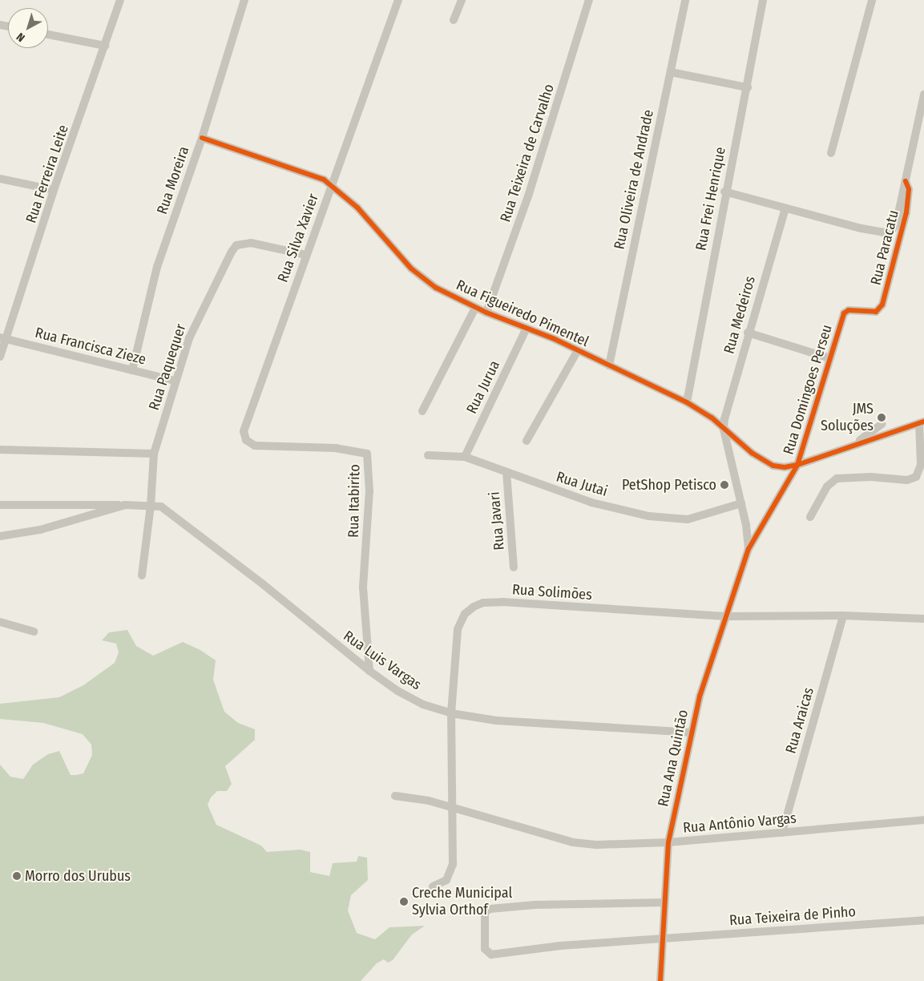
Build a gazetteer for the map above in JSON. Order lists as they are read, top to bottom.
{
  "streets": {
    "street": [
      "Rua Teixeira de Carvalho",
      "Rua Ferreira Leite",
      "Rua Oliveira de Andrade",
      "Rua Moreira",
      "Rua Frei Henrique",
      "Rua Silva Xavier",
      "Rua Paracatu",
      "Rua Figueiredo Pimentel",
      "Rua Medeiros",
      "Rua Francisca Zieze",
      "Rua Paquequer",
      "Rua Jurua",
      "Rua Domingoes Perseu",
      "Rua Jutai",
      "Rua Itabirito",
      "Rua Javari",
      "Rua Solimões",
      "Rua Luis Vargas",
      "Rua Araicas",
      "Rua Ana Quintão",
      "Rua Antônio Vargas",
      "Rua Teixeira de Pinho"
    ]
  },
  "crossings": [
    ["Rua Teixeira de Carvalho", "Rua Figueiredo Pimentel"],
    ["Rua Ferreira Leite", "Rua Francisca Zieze"],
    ["Rua Oliveira de Andrade", "Rua Figueiredo Pimentel"],
    ["Rua Moreira", "Rua Figueiredo Pimentel"],
    ["Rua Moreira", "Rua Francisca Zieze"],
    ["Rua Frei Henrique", "Rua Paracatu"],
    ["Rua Frei Henrique", "Rua Figueiredo Pimentel"],
    ["Rua Silva Xavier", "Rua Figueiredo Pimentel"],
    ["Rua Silva Xavier", "Rua Paquequer"],
    ["Rua Silva Xavier", "Rua Itabirito"],
    ["Rua Paracatu", "Rua Medeiros"],
    ["Rua Paracatu", "Rua Domingoes Perseu"],
    ["Rua Figueiredo Pimentel", "Rua Medeiros"],
    ["Rua Figueiredo Pimentel", "Rua Jurua"],
    ["Rua Figueiredo Pimentel", "Rua Domingoes Perseu"],
    ["Rua Francisca Zieze", "Rua Paquequer"],
    ["Rua Paquequer", "Rua Luis Vargas"],
    ["Rua Jurua", "Rua Jutai"],
    ["Rua Domingoes Perseu", "Rua Ana Quintão"],
    ["Rua Jutai", "Rua Javari"],
    ["Rua Itabirito", "Rua Luis Vargas"],
    ["Rua Solimões", "Rua Luis Vargas"],
    ["Rua Solimões", "Rua Araicas"],
    ["Rua Solimões", "Rua Ana Quintão"],
    ["Rua Solimões", "Rua Antônio Vargas"],
    ["Rua Luis Vargas", "Rua Ana Quintão"],
    ["Rua Araicas", "Rua Antônio Vargas"],
    ["Rua Ana Quintão", "Rua Antônio Vargas"],
    ["Rua Ana Quintão", "Rua Teixeira de Pinho"]
  ],
  "places": [
    "JMS Soluções",
    "PetShop Petisco",
    "Morro dos Urubus",
    "Creche Municipal Sylvia Orthof"
  ],
  "north": "bottom left"
}
